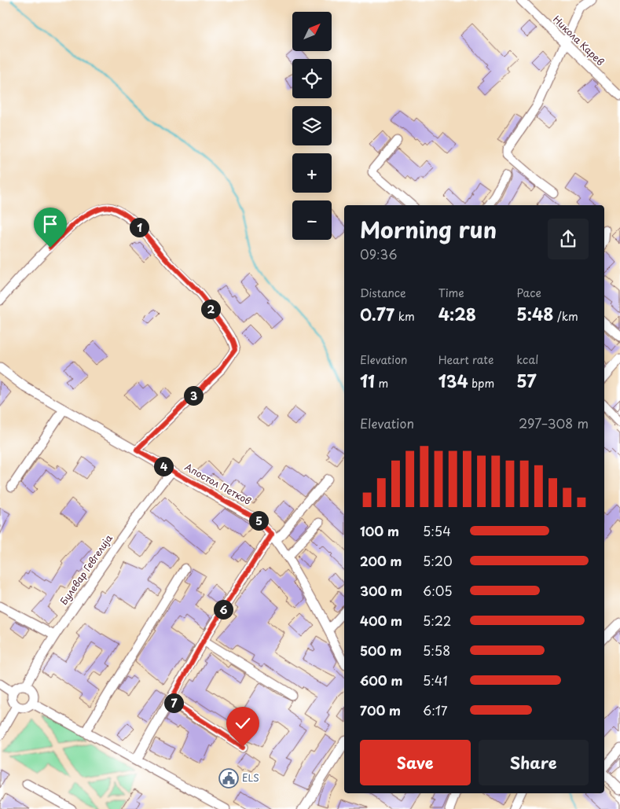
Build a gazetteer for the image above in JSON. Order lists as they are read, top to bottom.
{
  "streets": {
    "street": ["Никола Карев", "Апостол Петков", "Булевар Гевгелија"]
  },
  "crossings": [
    ["Апостол Петков", "Булевар Гевгелија"]
  ],
  "places": {
    "public building": ["ELS"]
  },
  "north": "top right",
  "page": {
    "map_buttons": ["+", "−"],
    "heading": ["Morning run", "09:36"],
    "pins": [
      "1",
      "2",
      "3",
      "4",
      "5",
      "6",
      "7"
    ],
    "stats": [
      ["Distance", "0.77 km"],
      ["Time", "4:28"],
      ["Pace", "5:48 /km"],
      ["Elevation", "11 m"],
      ["Heart rate", "134 bpm"],
      ["kcal", "57"]
    ],
    "chart": ["Elevation", "297–308 m"],
    "list": [
      {
        "name": "100 m",
        "note": "5:54"
      },
      {
        "name": "200 m",
        "note": "5:20"
      },
      {
        "name": "300 m",
        "note": "6:05"
      },
      {
        "name": "400 m",
        "note": "5:22"
      },
      {
        "name": "500 m",
        "note": "5:58"
      },
      {
        "name": "600 m",
        "note": "5:41"
      },
      {
        "name": "700 m",
        "note": "6:17"
      }
    ],
    "buttons": ["Save", "Share"]
  }
}
